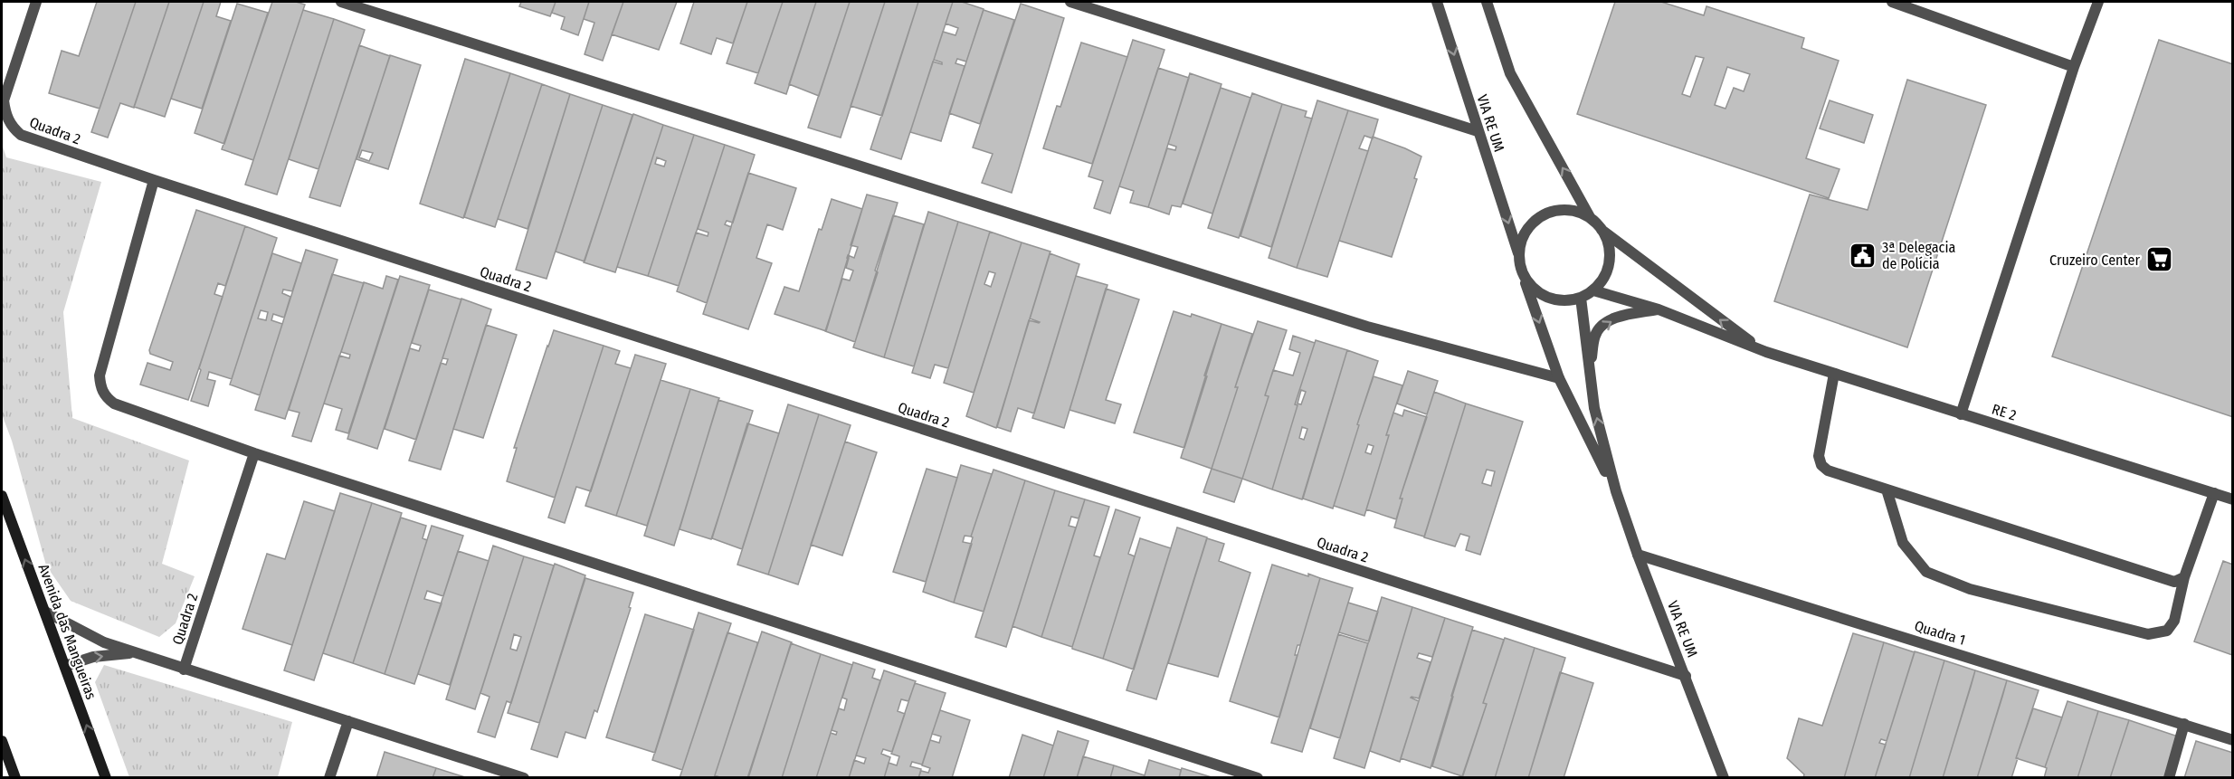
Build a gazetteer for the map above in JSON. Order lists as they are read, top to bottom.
{
  "streets": {
    "main road": ["Avenida das Mangueiras"],
    "street": [
      "VIA RE UM",
      "Quadra 2",
      "RE 2",
      "Quadra 1"
    ]
  },
  "crossings": [
    ["VIA RE UM", "Quadra 2"],
    ["VIA RE UM", "RE 2"],
    ["VIA RE UM", "Quadra 1"],
    ["Quadra 2", "Avenida das Mangueiras"]
  ],
  "one_way": ["Avenida das Mangueiras"],
  "places": {
    "public building": ["3ª Delegacia de Polícia"],
    "supermarket": ["Cruzeiro Center"]
  }
}
